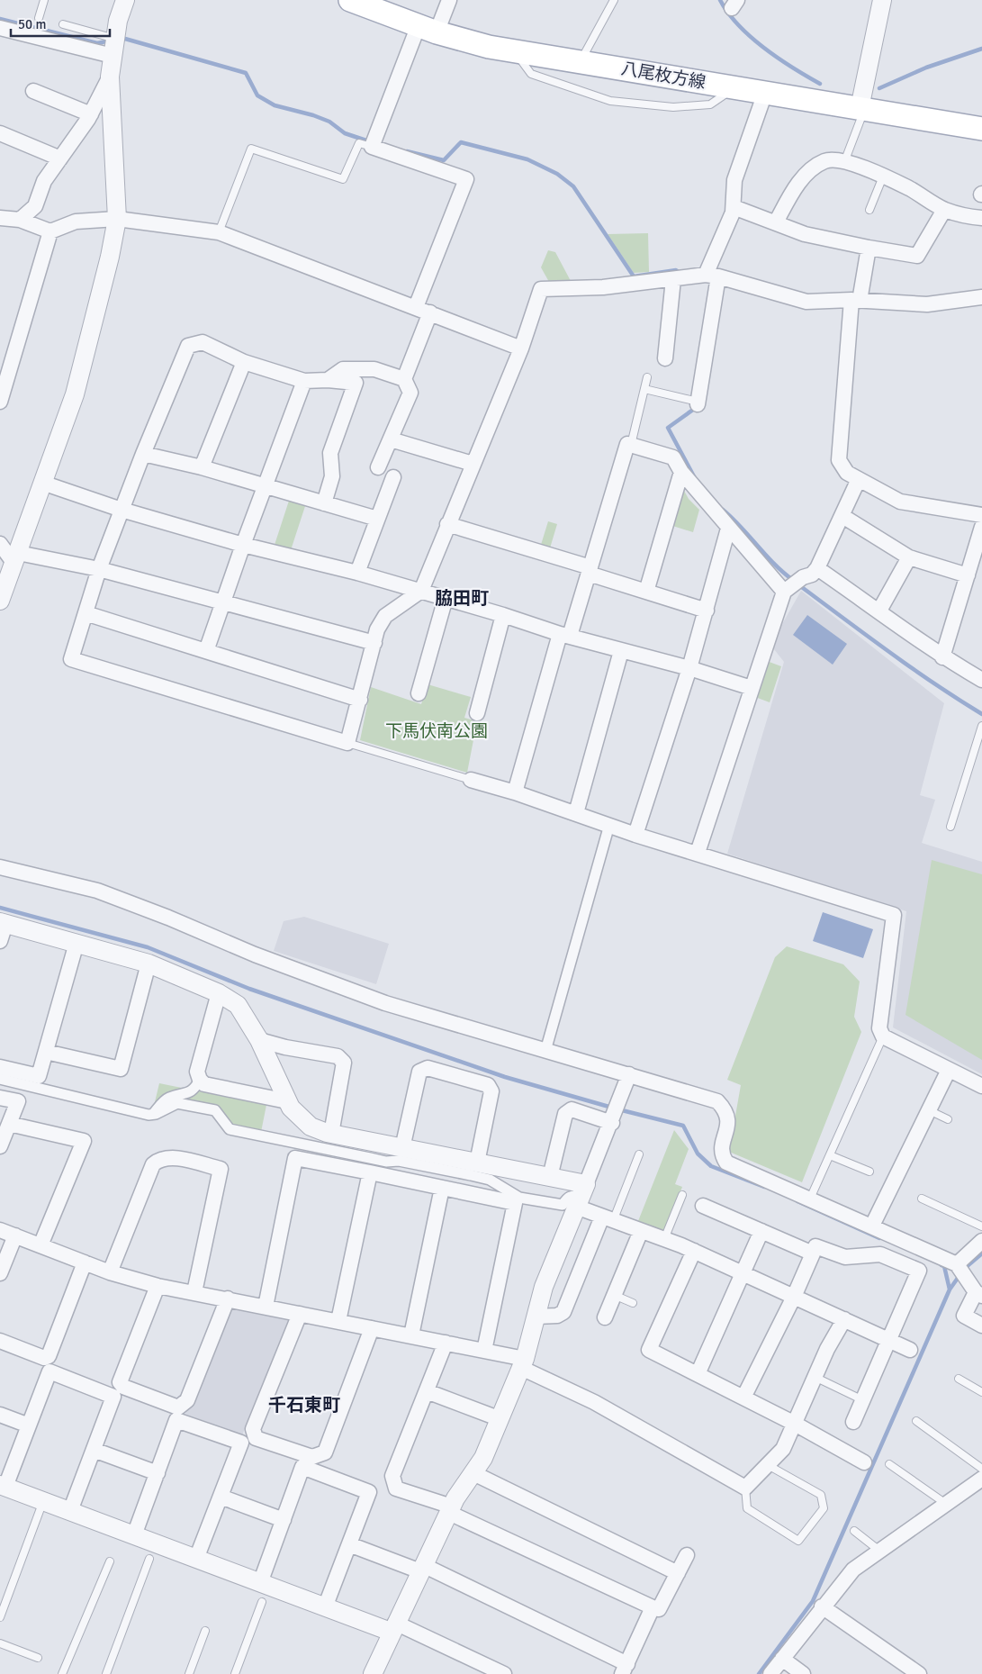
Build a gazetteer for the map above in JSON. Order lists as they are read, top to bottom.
{
  "streets": {
    "main road": ["八尾枚方線"]
  },
  "districts": ["脇田町", "千石東町"],
  "parks": ["下馬伏南公園"],
  "scale_bar": "50 m"
}
